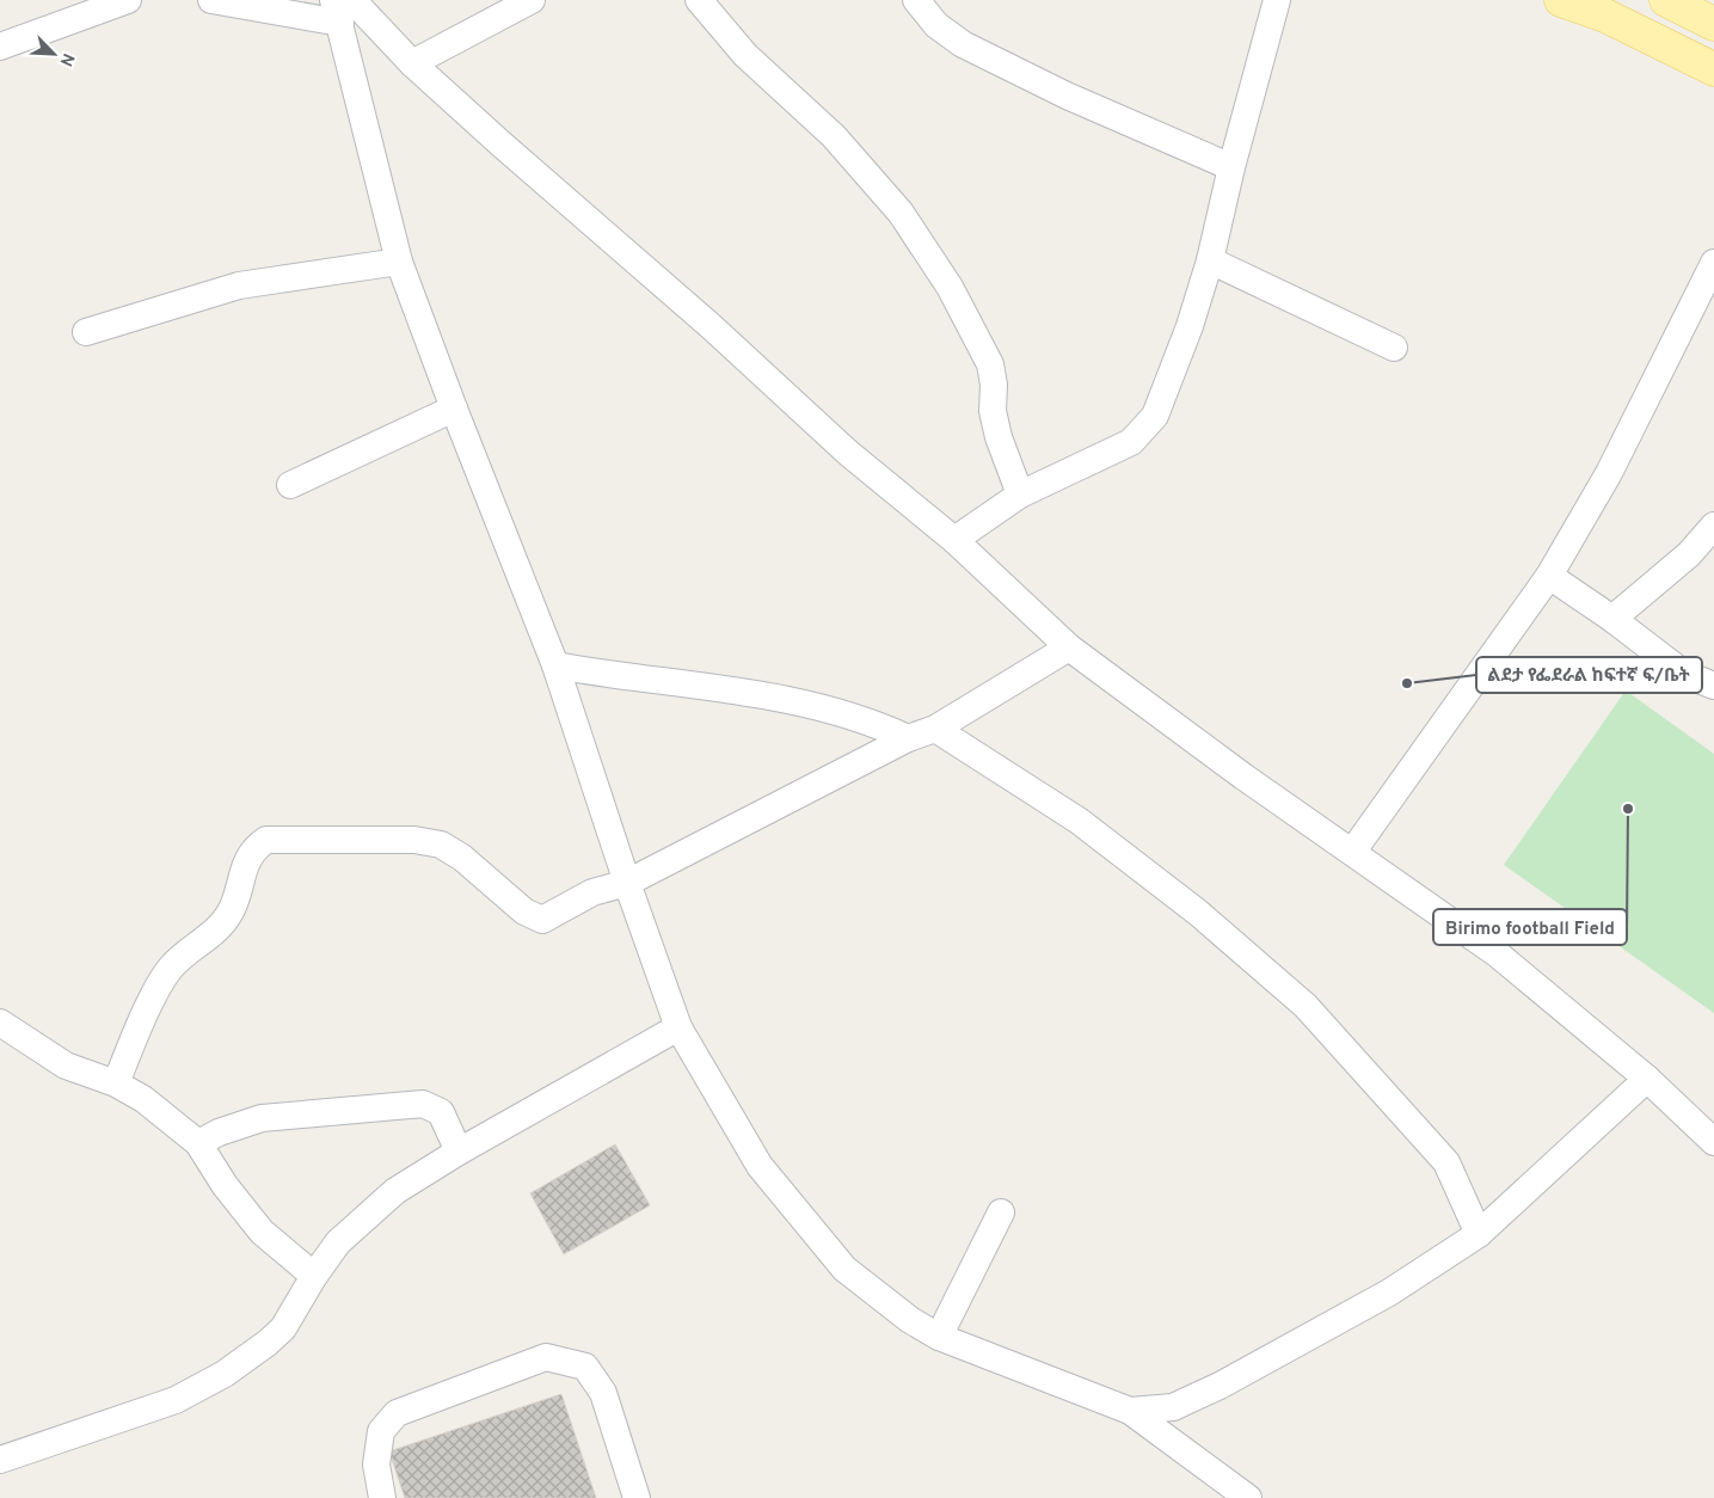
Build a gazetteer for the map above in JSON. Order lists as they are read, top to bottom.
{
  "places": ["ልደታ የፌደራል ከፍተኛ ፍ/ቤት", "Birimo football Field"],
  "north": "bottom right"
}
